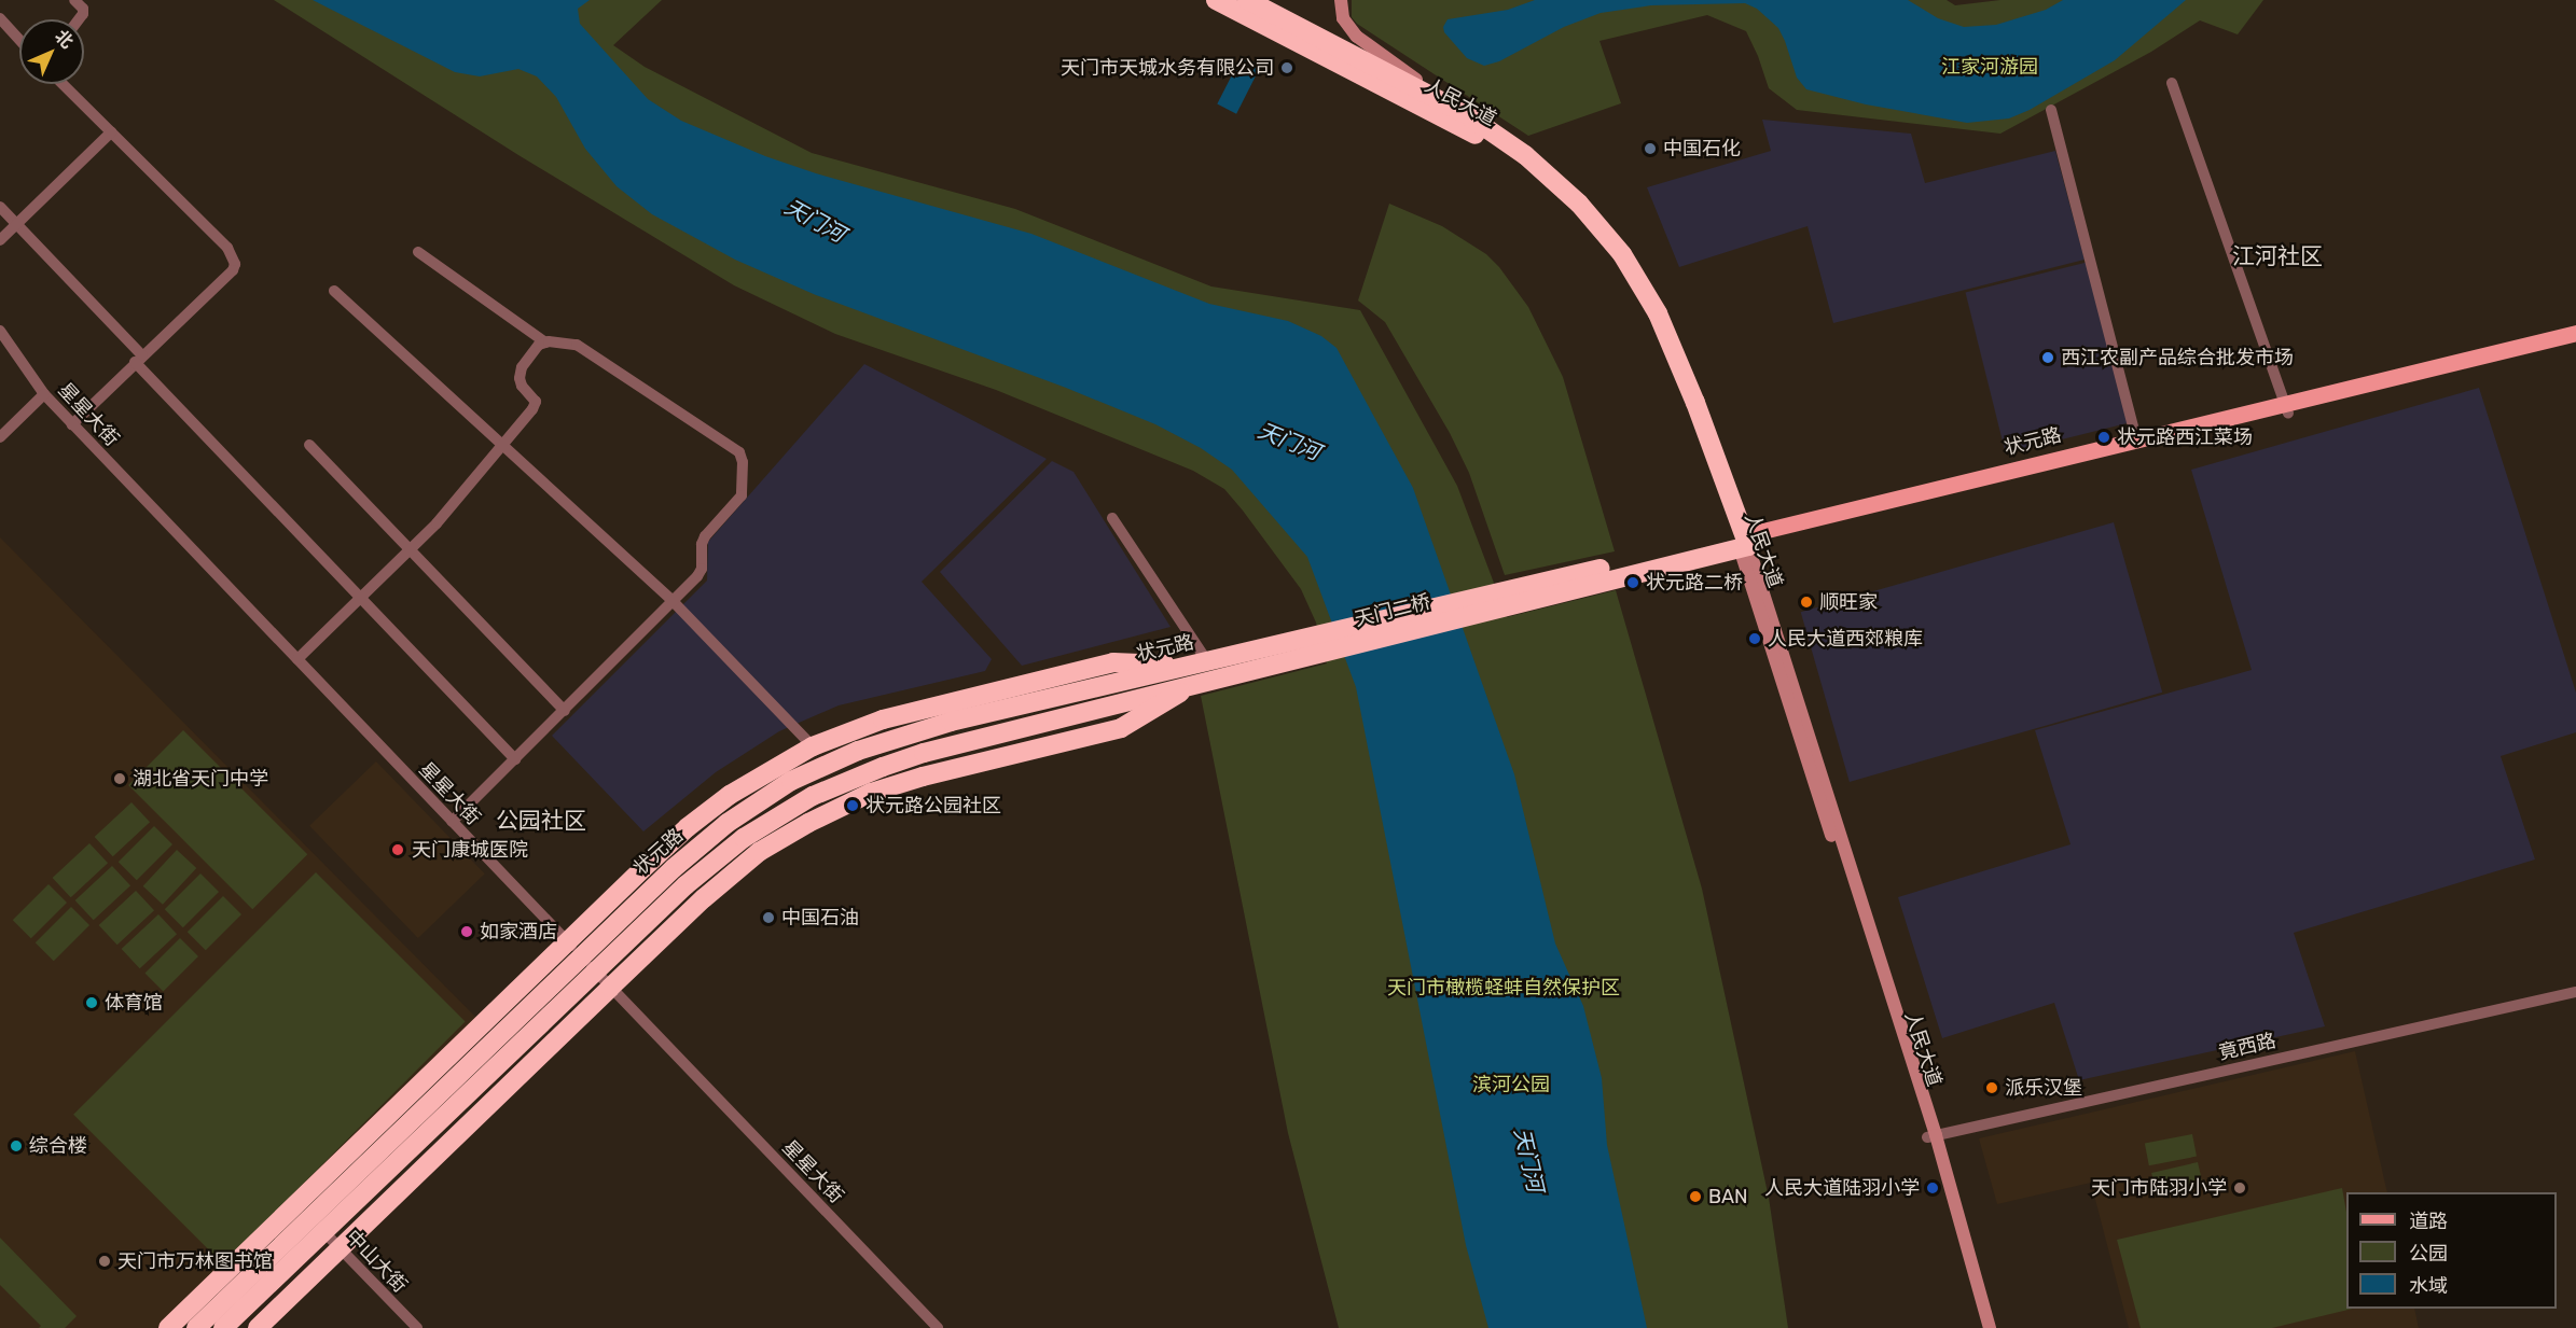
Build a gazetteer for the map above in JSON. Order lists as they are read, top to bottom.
{
  "streets": {
    "highway": ["人民大道", "状元路", "天门二桥"],
    "street": ["星星大街", "竟西路", "中山大街"]
  },
  "crossings": [
    ["人民大道", "状元路"],
    ["人民大道", "竟西路"],
    ["星星大街", "状元路"],
    ["状元路", "天门二桥"],
    ["状元路", "中山大街"]
  ],
  "districts": ["江河社区", "公园社区"],
  "water": ["天门河"],
  "parks": ["江家河游园", "天门市橄榄蛏蚌自然保护区", "滨河公园"],
  "places": [
    "天门市天城水务有限公司",
    "中国石化",
    "西江农副产品综合批发市场",
    "状元路西江菜场",
    "状元路二桥",
    "顺旺家",
    "人民大道西郊粮库",
    "湖北省天门中学",
    "状元路公园社区",
    "天门康城医院",
    "中国石油",
    "如家酒店",
    "体育馆",
    "派乐汉堡",
    "综合楼",
    "人民大道陆羽小学",
    "天门市陆羽小学",
    "BAN",
    "天门市万林图书馆"
  ],
  "legend": ["道路", "公园", "水域"],
  "north": "top right"
}
